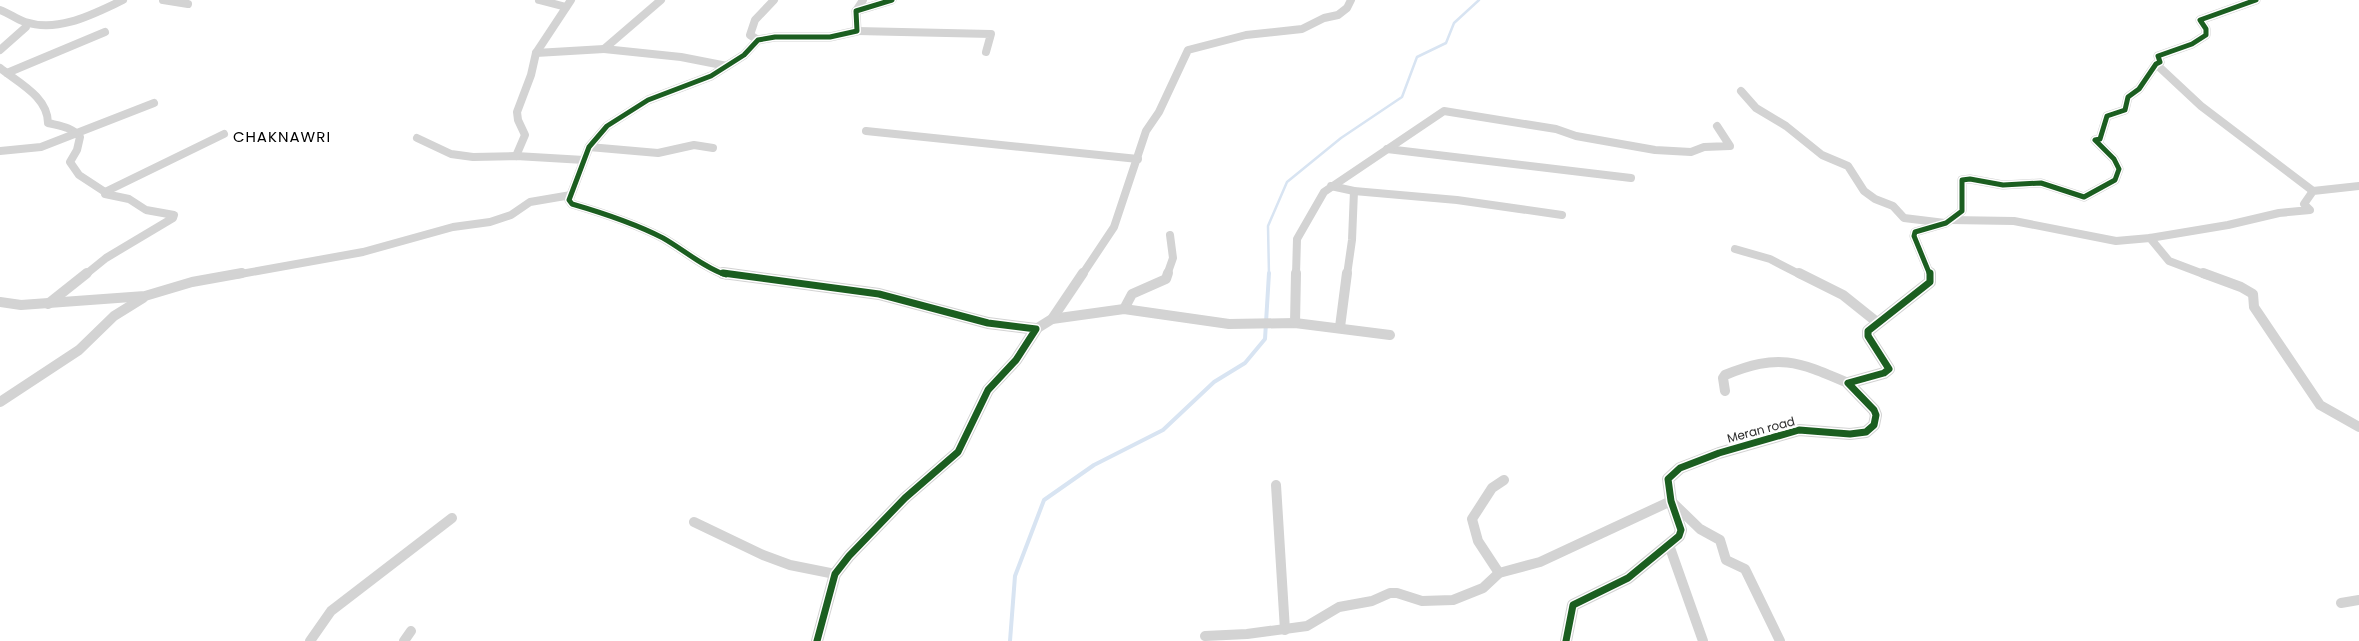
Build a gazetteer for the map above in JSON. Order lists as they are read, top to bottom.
{
  "streets": {
    "street": ["Meran road"]
  },
  "districts": ["CHAKNAWRI"]
}
